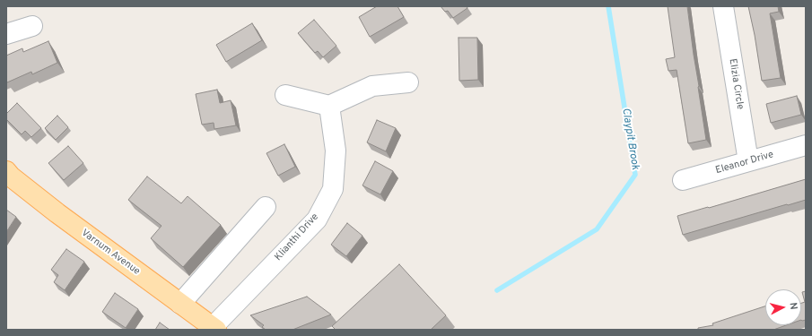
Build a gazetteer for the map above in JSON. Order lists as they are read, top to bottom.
{
  "streets": {
    "main road": ["Varnum Avenue"],
    "street": ["Elizia Circle", "Eleanor Drive", "Klianthi Drive"]
  },
  "crossings": [
    ["Elizia Circle", "Eleanor Drive"],
    ["Klianthi Drive", "Varnum Avenue"]
  ],
  "water": ["Claypit Brook"],
  "north": "right"
}
